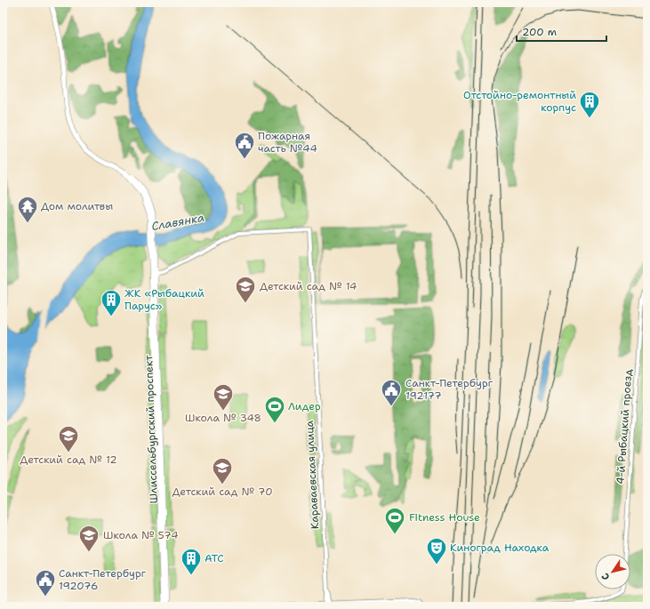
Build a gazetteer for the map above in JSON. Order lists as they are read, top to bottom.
{
  "streets": {
    "main road": ["Шлиссельбургский проспект"],
    "street": ["4-й Рыбацкий проезд", "Караваевская улица"]
  },
  "crossings": [
    ["Шлиссельбургский проспект", "Караваевская улица"]
  ],
  "water": ["Славянка"],
  "places": {
    "building": ["Отстойно-ремонтный корпус", "ЖК «Рыбацкий Парус»", "АТС"],
    "public building": ["Пожарная часть №44", "Санкт-Петербург 192177", "Санкт-Петербург 192076"],
    "temple": ["Дом молитвы"],
    "school or university": [
      "Детский сад № 14",
      "Школа № 348",
      "Детский сад № 12",
      "Детский сад № 70",
      "Школа № 574"
    ],
    "sports": ["Лидер", "Fitness House"],
    "theatre": ["Киноград Находка"]
  },
  "scale_bar": "200 m",
  "north": "bottom left"
}
